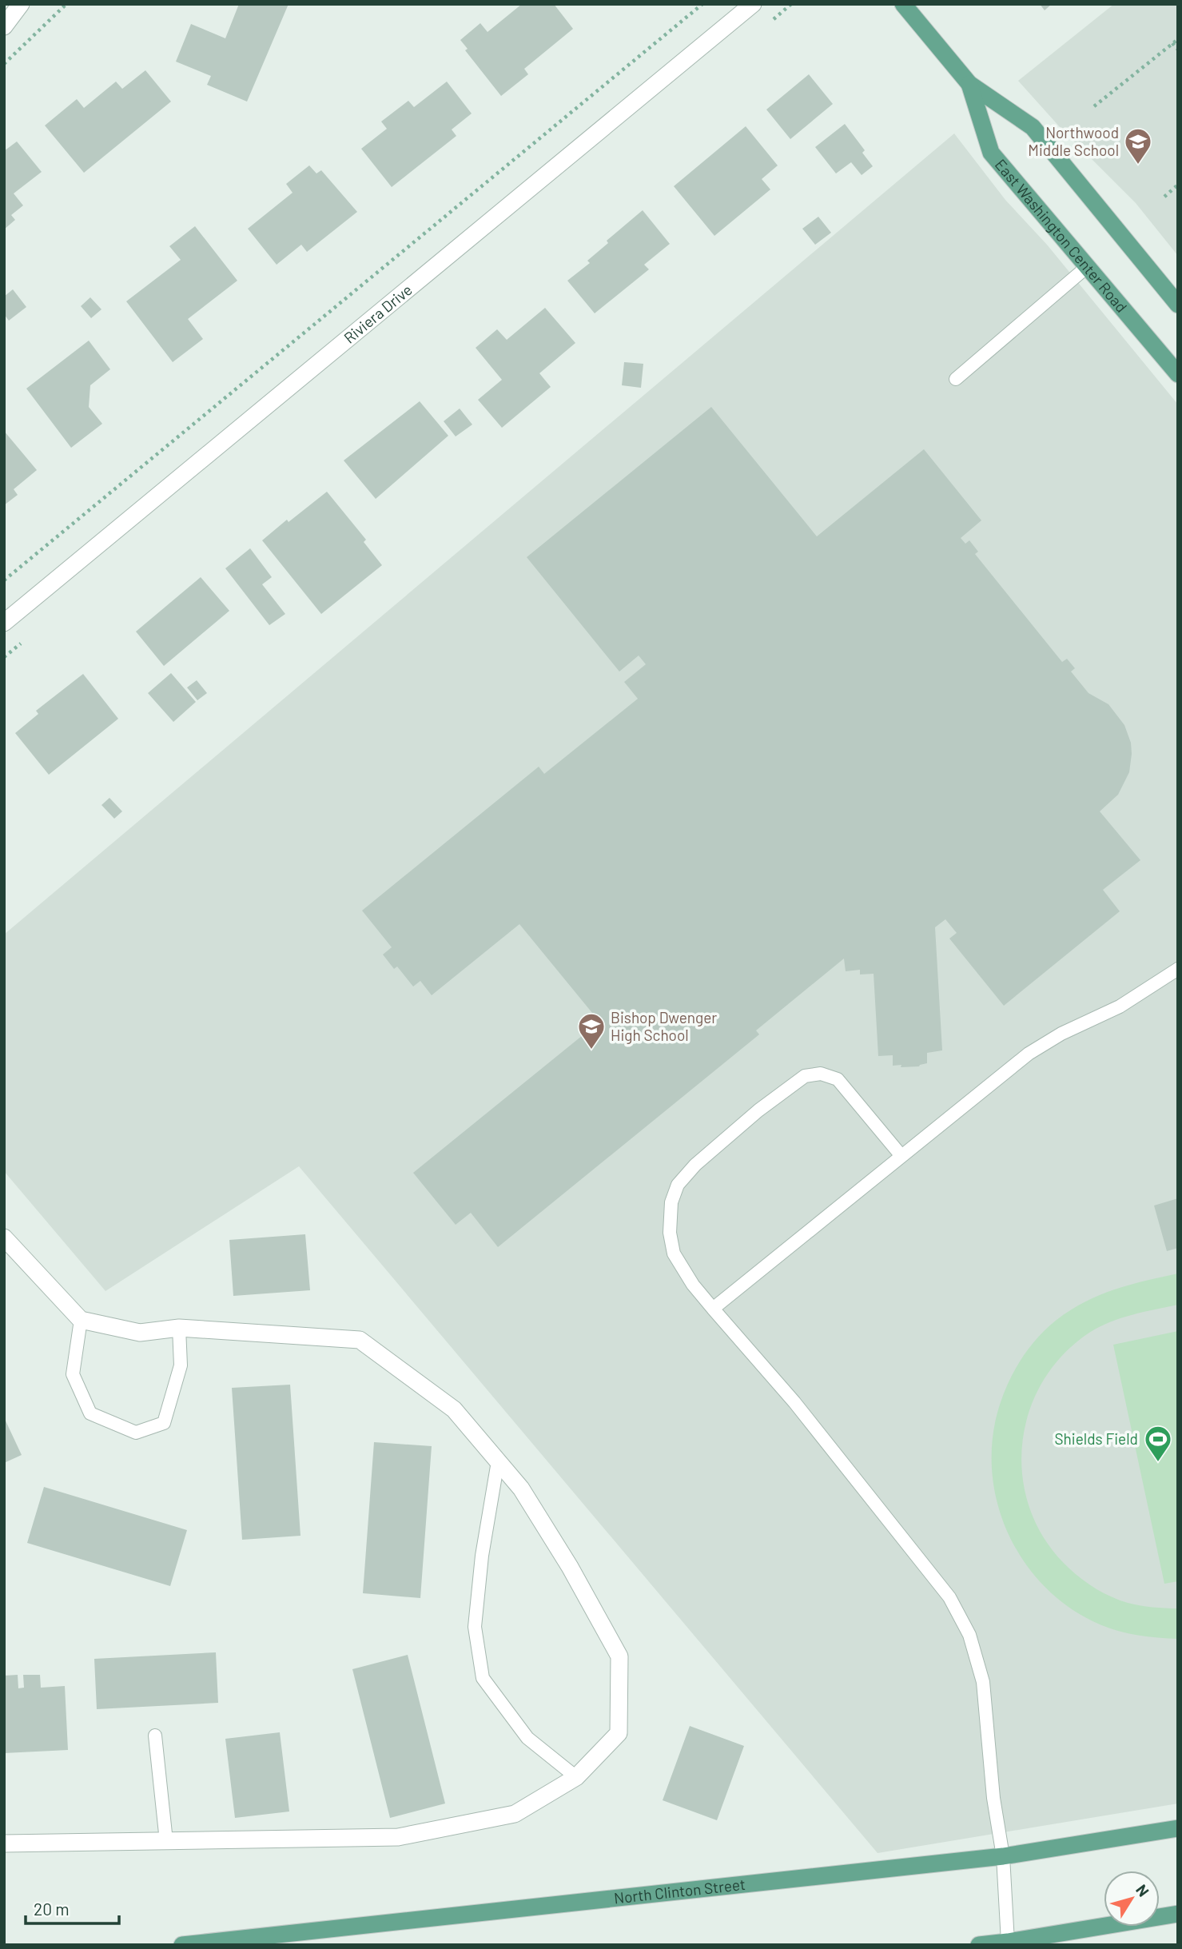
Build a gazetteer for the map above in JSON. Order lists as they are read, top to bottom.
{
  "streets": {
    "main road": ["East Washington Center Road", "North Clinton Street"],
    "street": ["Riviera Drive"]
  },
  "places": {
    "school or university": ["Northwood Middle School", "Bishop Dwenger High School"],
    "sports": ["Shields Field"]
  },
  "scale_bar": "20 m",
  "north": "top right"
}
